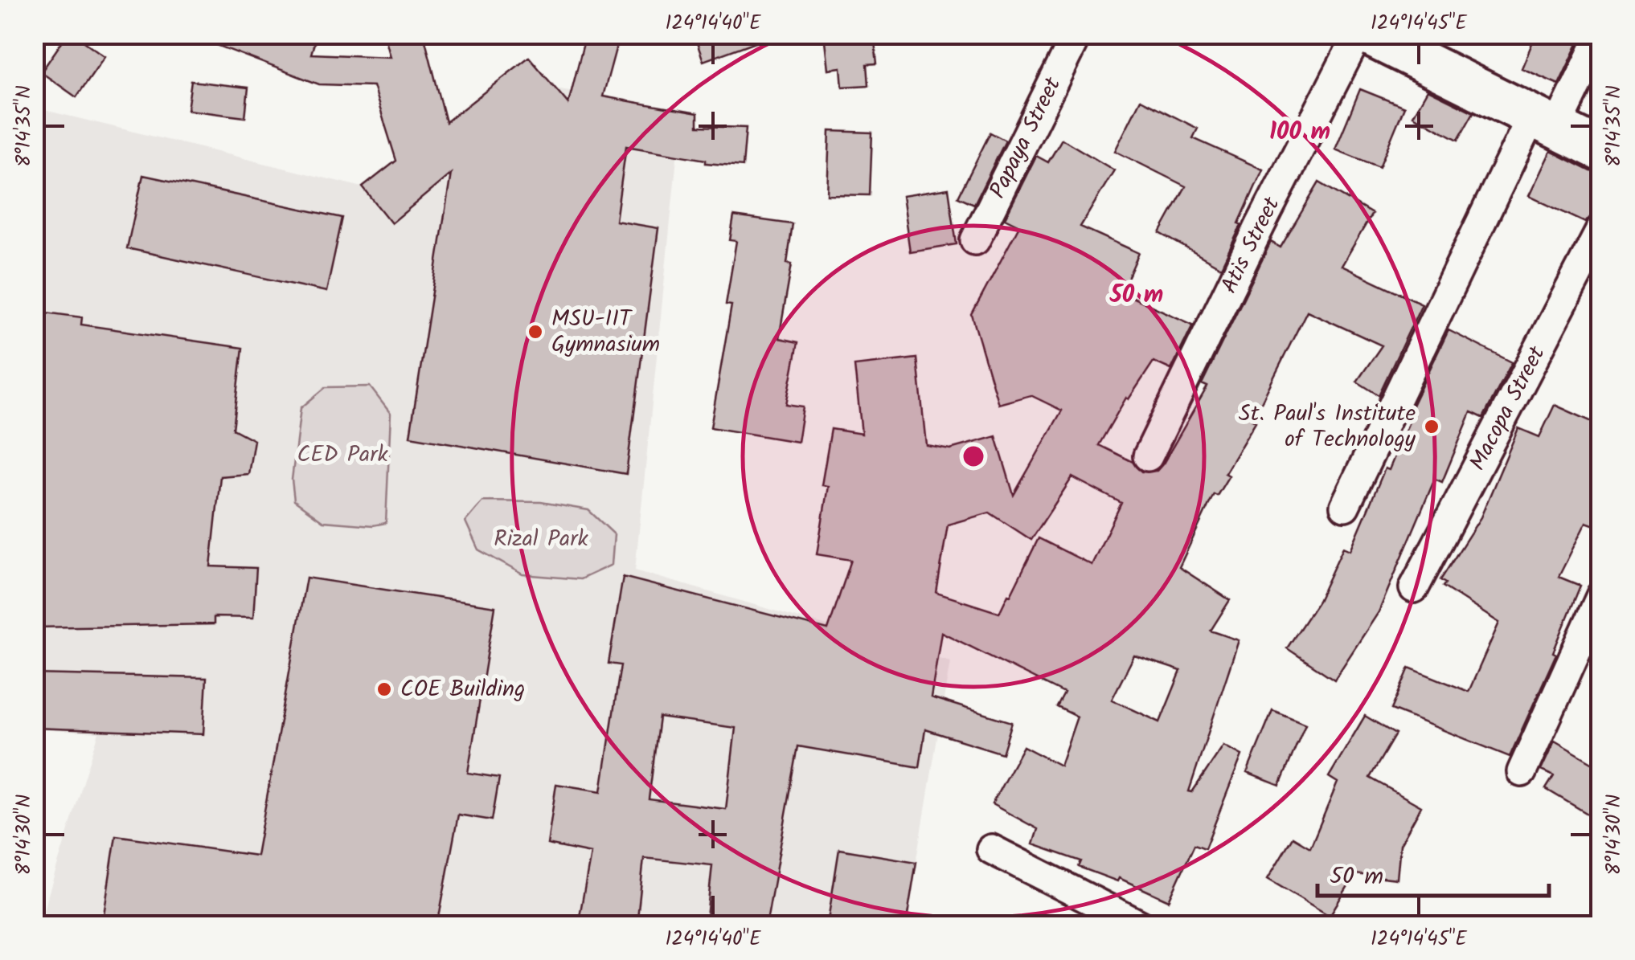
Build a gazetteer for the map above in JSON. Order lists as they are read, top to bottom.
{
  "streets": {
    "street": ["Papaya Street", "Atis Street", "Macopa Street"]
  },
  "parks": ["CED Park", "Rizal Park"],
  "places": ["MSU-IIT Gymnasium", "St. Paul's Institute of Technology", "COE Building"],
  "scale_bar": "50 m",
  "coordinates": [
    "124°14'40\"E",
    "124°14'45\"E",
    "8°14'35\"N",
    "8°14'30\"N"
  ],
  "rings": ["100 m", "50 m"]
}
